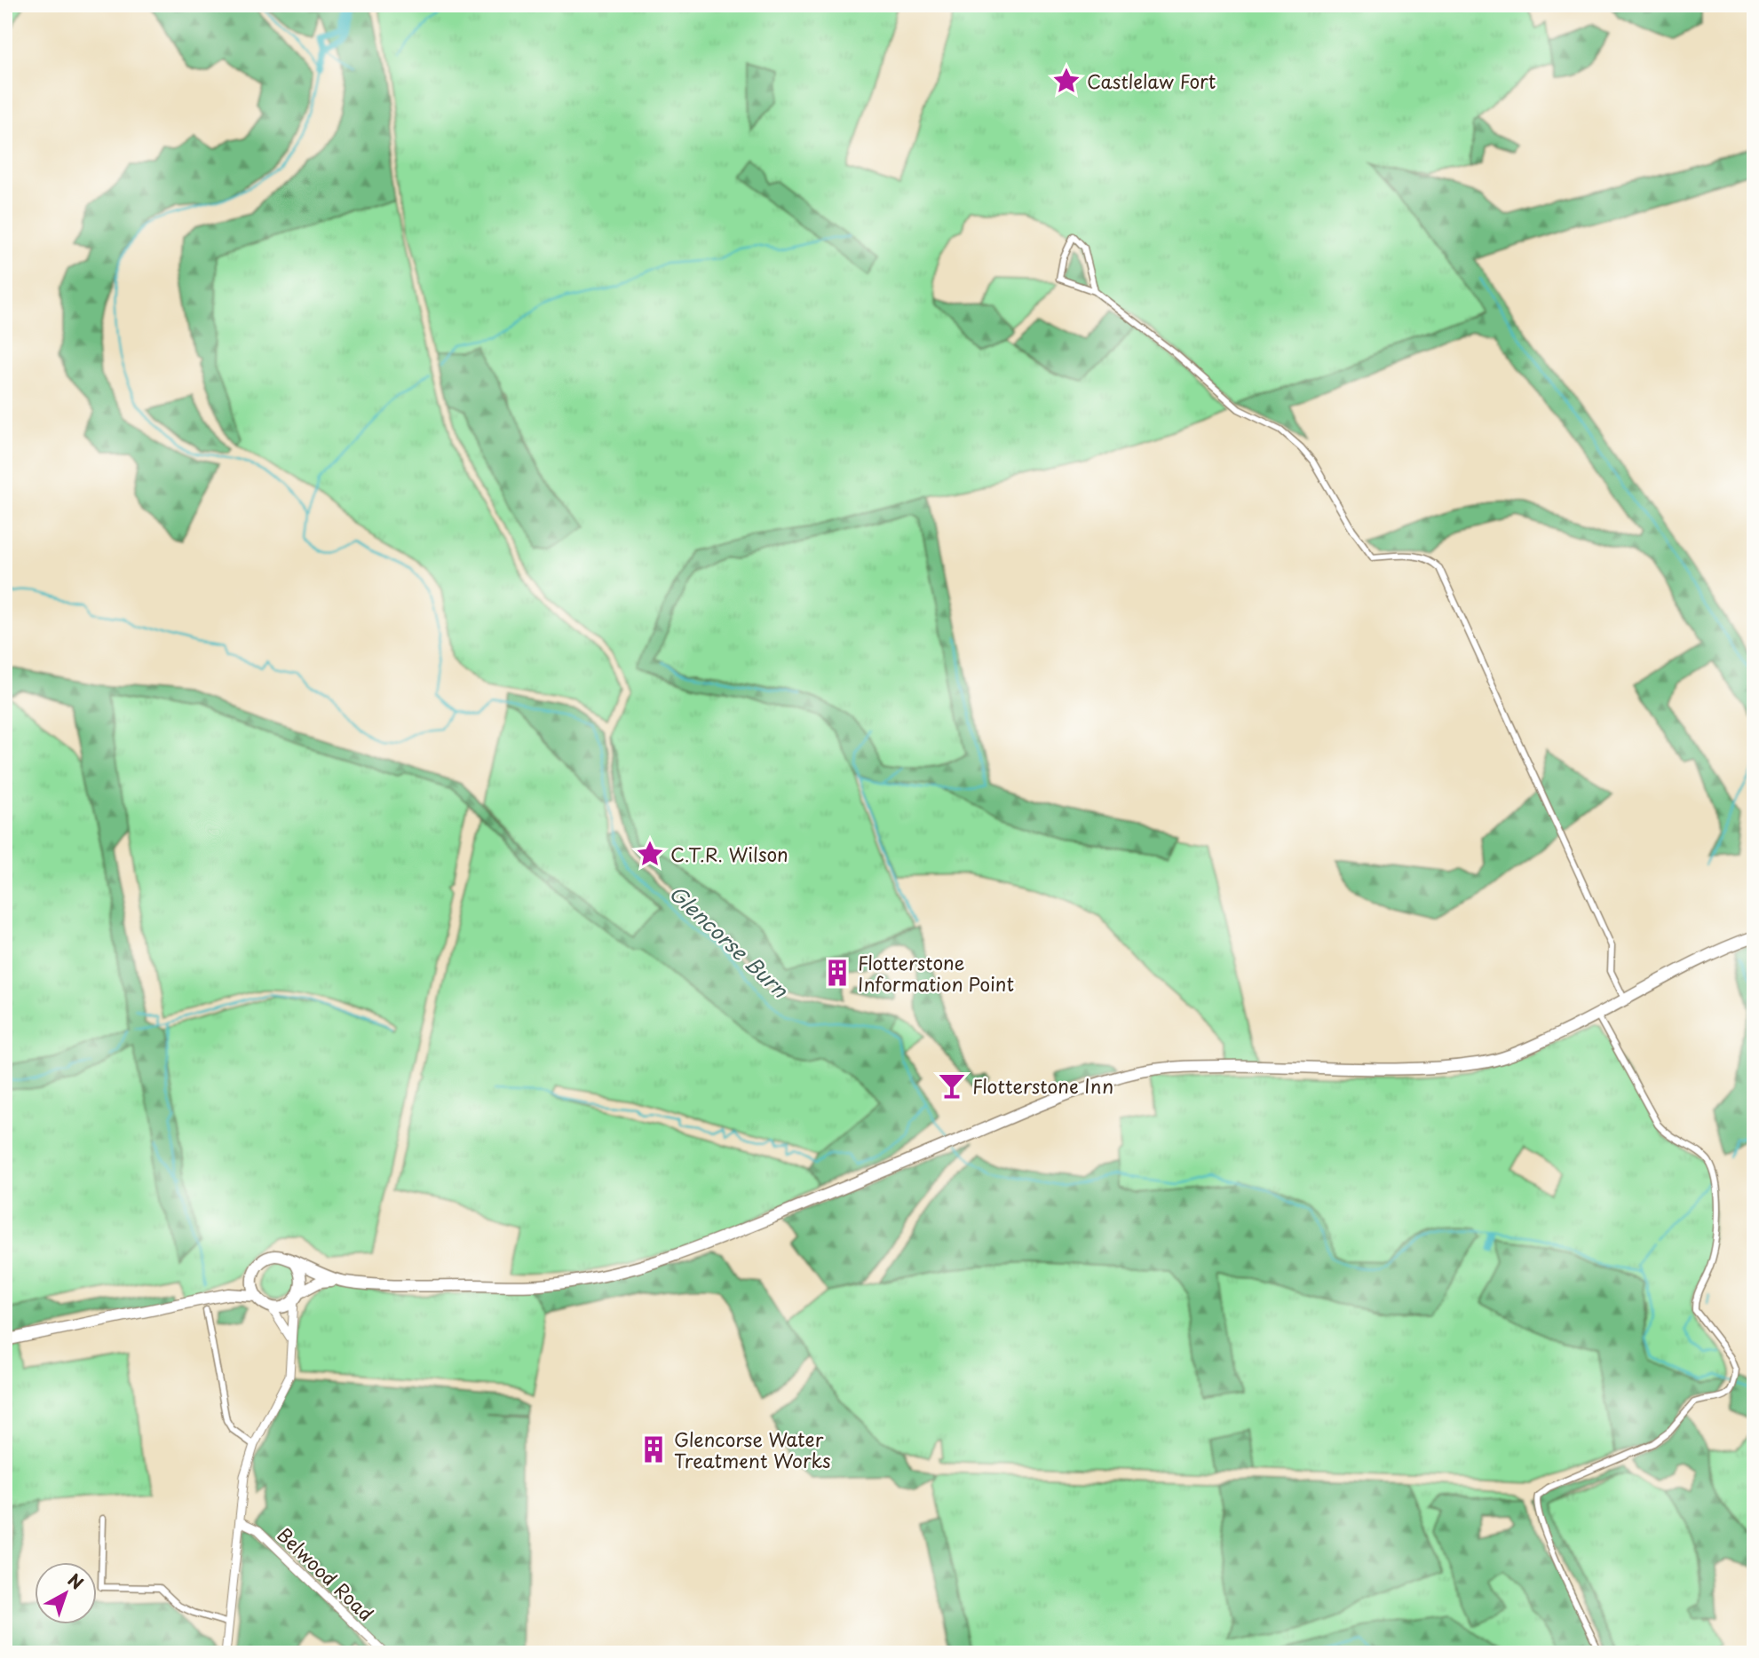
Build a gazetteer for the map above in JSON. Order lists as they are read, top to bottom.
{
  "streets": {
    "street": ["Belwood Road"]
  },
  "water": ["Glencorse Burn"],
  "places": {
    "place": ["Castlelaw Fort", "C.T.R. Wilson"],
    "building": ["Flotterstone Information Point", "Glencorse Water Treatment Works"],
    "bar": ["Flotterstone Inn"]
  },
  "north": "top right"
}
